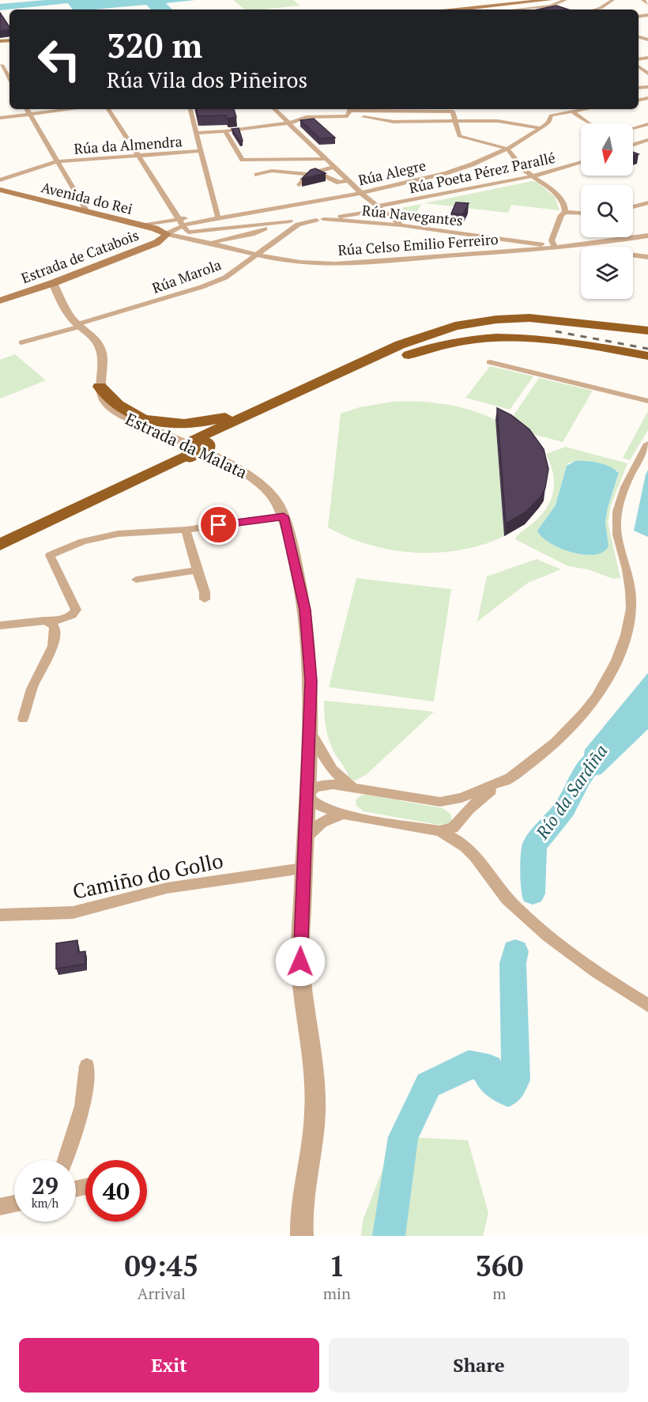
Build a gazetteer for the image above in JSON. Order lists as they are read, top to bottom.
{
  "streets": {
    "main road": ["Avenida do Rei", "Estrada de Catabois"],
    "street": [
      "Rúa da Almendra",
      "Rúa Alegre",
      "Rúa Poeta Pérez Parallé",
      "Rúa Navegantes",
      "Rúa Celso Emilio Ferreiro",
      "Rúa Marola",
      "Estrada da Malata",
      "Camiño do Gollo"
    ]
  },
  "crossings": [
    ["Rúa Alegre", "Avenida do Rei"],
    ["Rúa Alegre", "Rúa Celso Emilio Ferreiro"],
    ["Rúa Alegre", "Estrada de Catabois"],
    ["Rúa Poeta Pérez Parallé", "Rúa Navegantes"],
    ["Avenida do Rei", "Rúa Celso Emilio Ferreiro"],
    ["Avenida do Rei", "Estrada de Catabois"],
    ["Rúa Navegantes", "Rúa Celso Emilio Ferreiro"],
    ["Rúa Navegantes", "Rúa Marola"],
    ["Rúa Celso Emilio Ferreiro", "Estrada de Catabois"],
    ["Rúa Celso Emilio Ferreiro", "Rúa Marola"],
    ["Estrada da Malata", "Camiño do Gollo"]
  ],
  "water": ["Río da Sardiña"],
  "north": "bottom",
  "page": {
    "turn": ["320 m", "Rúa Vila dos Piñeiros"],
    "speed": "29 km/h",
    "limit": "40",
    "eta": [
      "09:45",
      "Arrival",
      "1",
      "min",
      "360",
      "m"
    ],
    "buttons": ["Exit", "Share"]
  }
}
